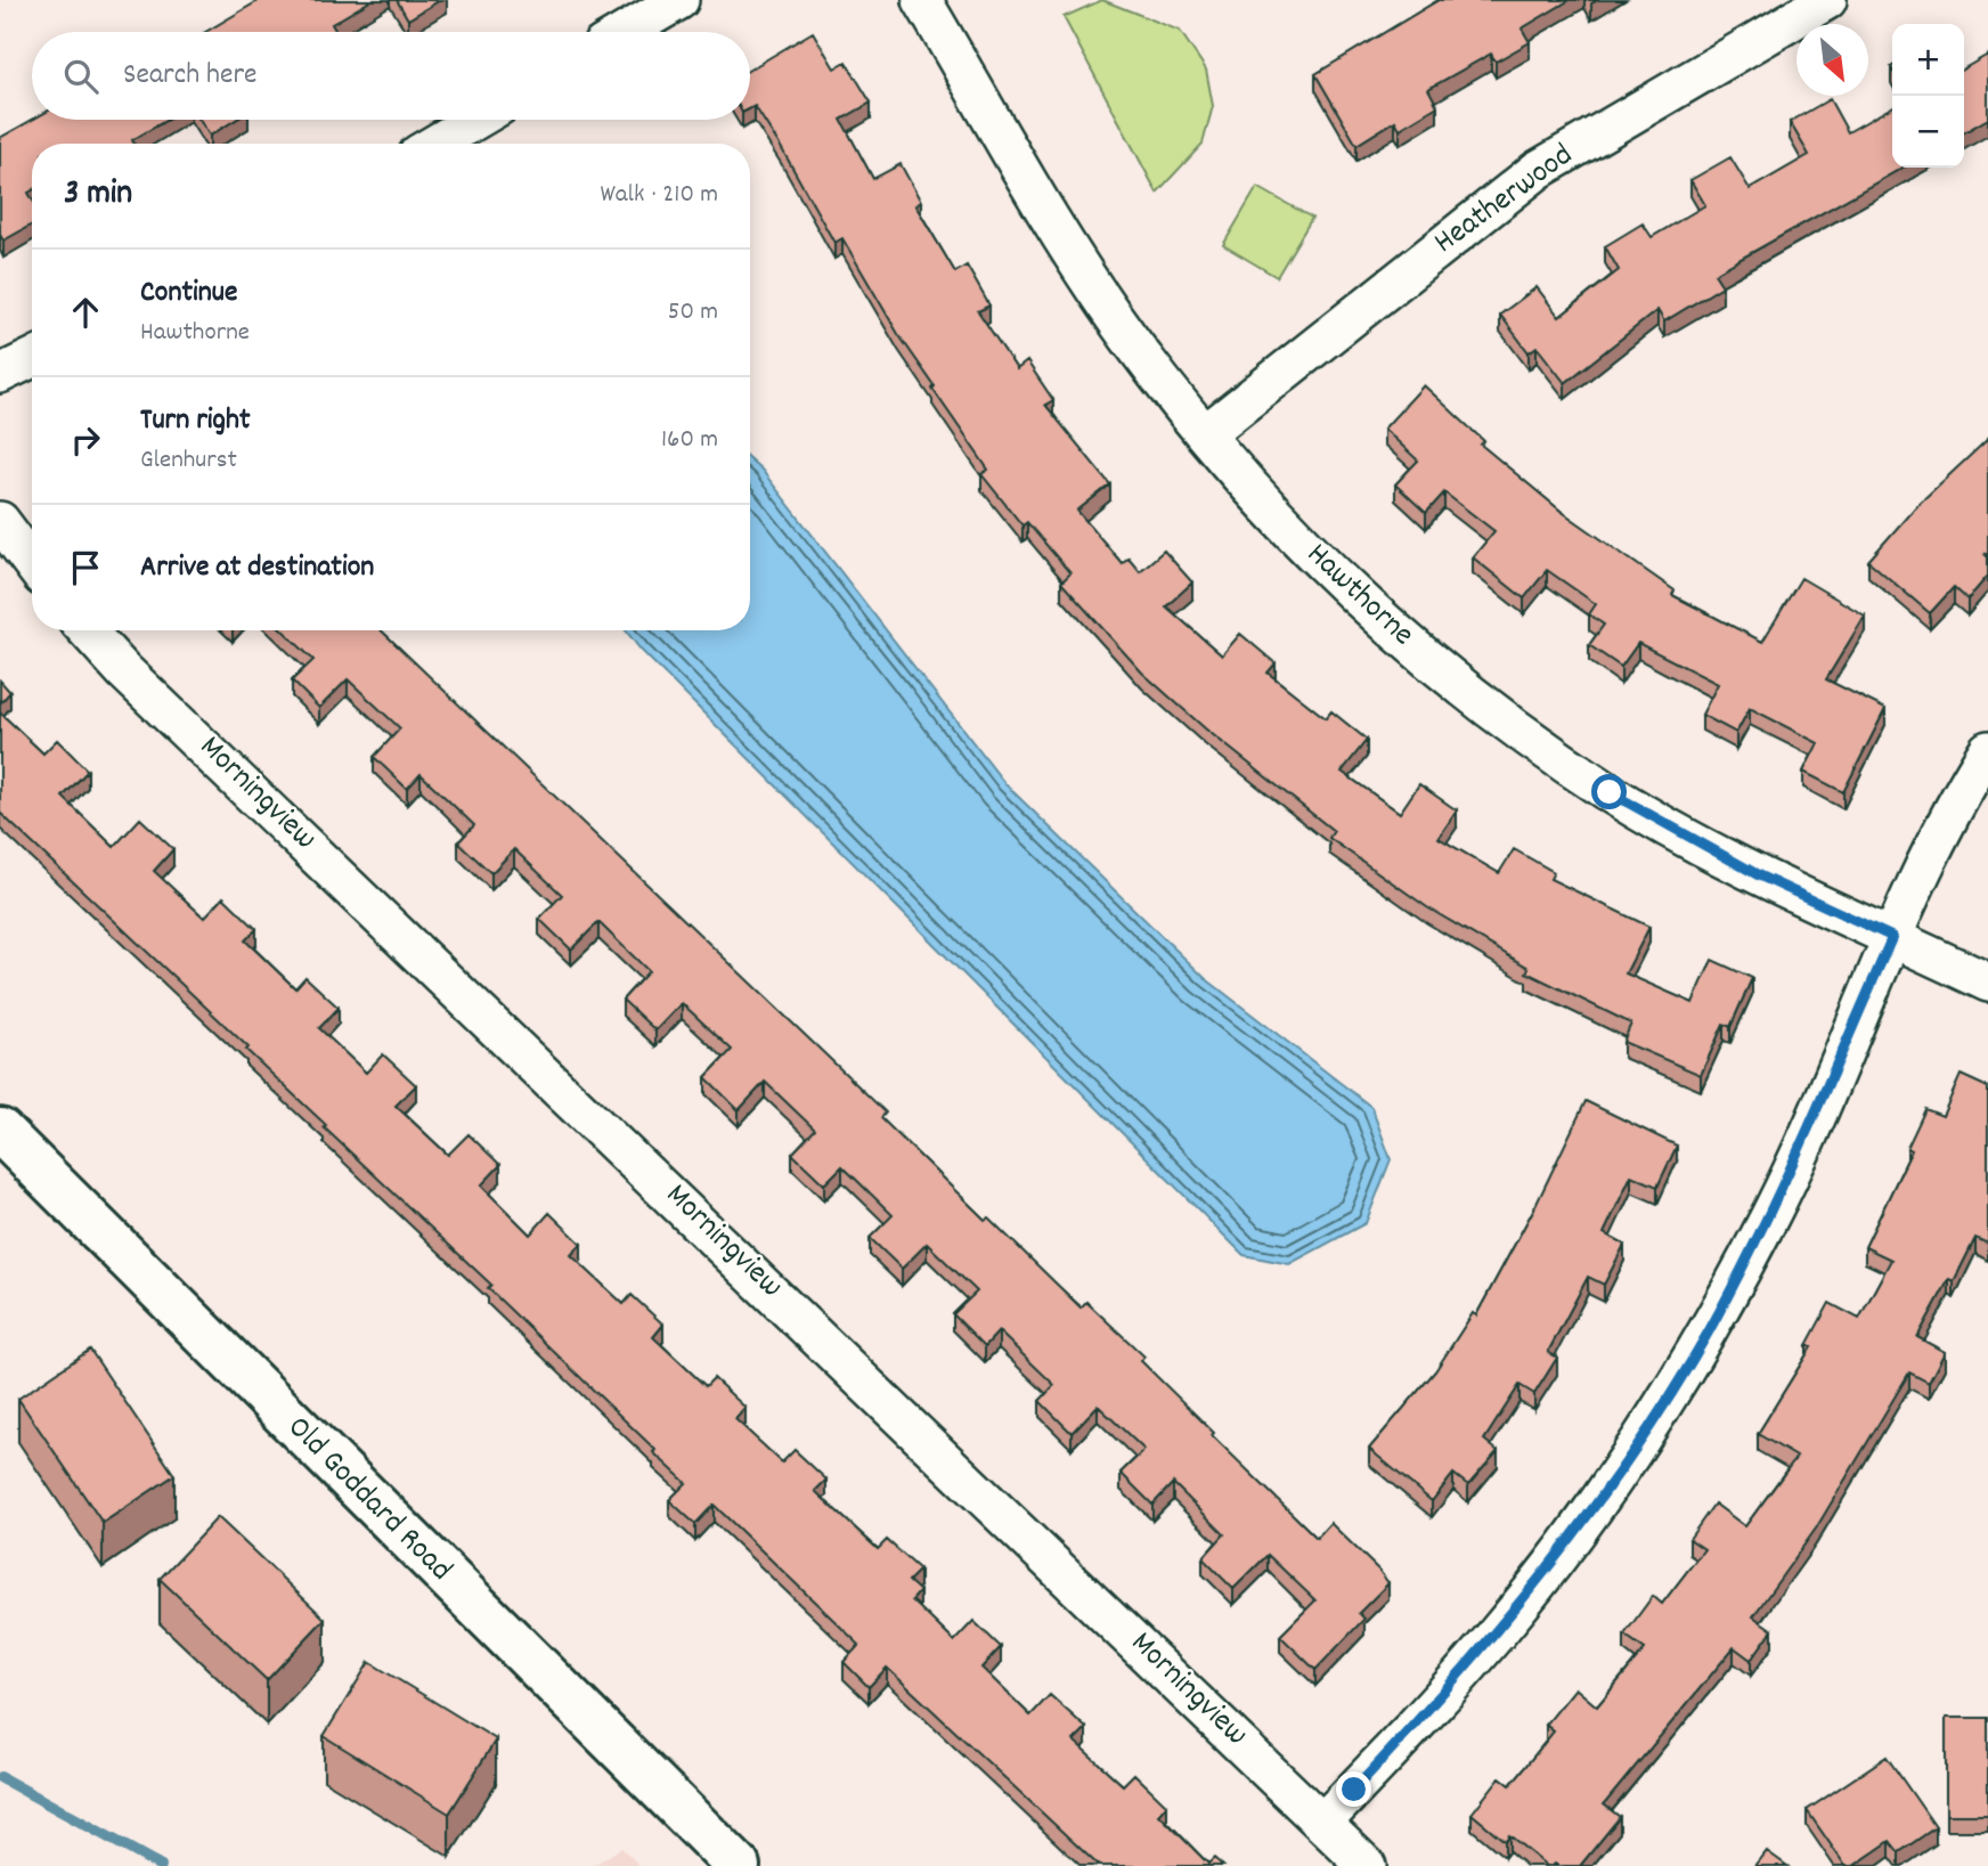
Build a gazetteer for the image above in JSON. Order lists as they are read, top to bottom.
{
  "streets": {
    "street": [
      "Heatherwood",
      "Hawthorne",
      "Morningview",
      "Old Goddard Road"
    ]
  },
  "crossings": [
    ["Heatherwood", "Hawthorne"]
  ],
  "north": "bottom right",
  "page": {
    "map_buttons": ["+", "−"],
    "search": "Search here",
    "heading": ["3 min", "Walk · 210 m"],
    "list": [
      ["Continue", "Hawthorne", "50 m"],
      ["Turn right", "Glenhurst", "160 m"],
      "Arrive at destination"
    ]
  }
}
